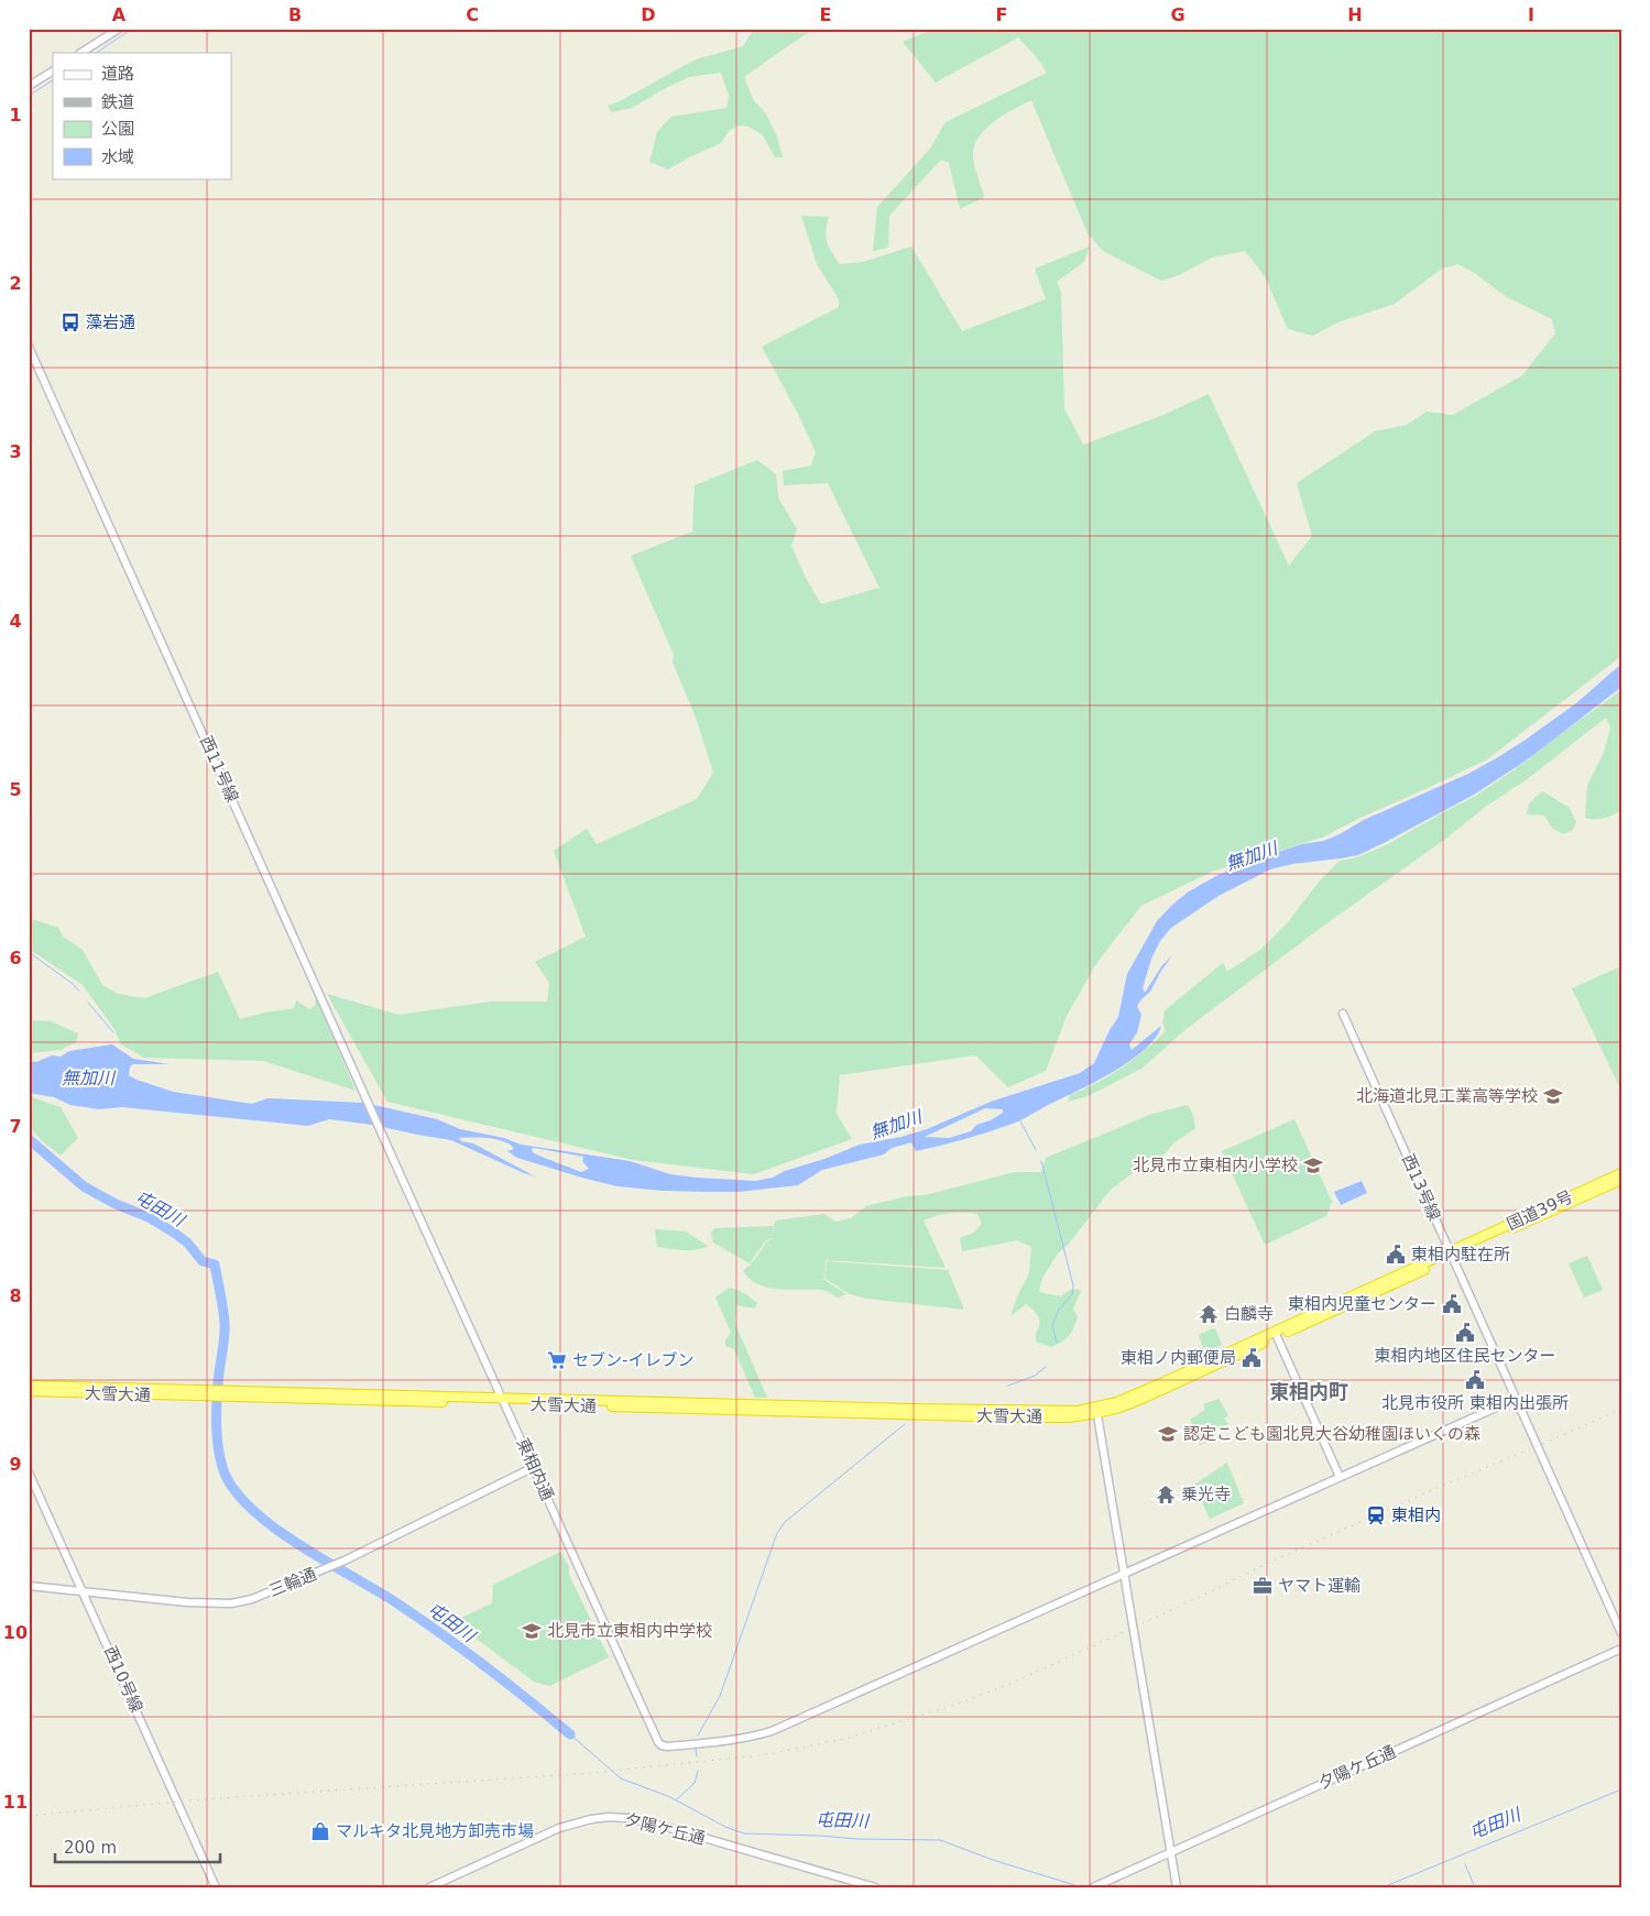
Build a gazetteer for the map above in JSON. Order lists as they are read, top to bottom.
{
  "streets": {
    "highway": ["国道39号", "大雪大通"],
    "street": [
      "西11号線",
      "西13号線",
      "東相内通",
      "三輪通",
      "西10号線",
      "夕陽ケ丘通"
    ]
  },
  "crossings": [
    ["西11号線", "東相内通"],
    ["西13号線", "国道39号"],
    ["国道39号", "大雪大通"],
    ["大雪大通", "東相内通"],
    ["東相内通", "三輪通"],
    ["三輪通", "西10号線"]
  ],
  "districts": ["東相内町"],
  "water": ["無加川", "屯田川"],
  "places": {
    "bus stop": ["藻岩通"],
    "school or university": [
      "北海道北見工業高等学校",
      "北見市立東相内小学校",
      "認定こども園北見大谷幼稚園ほいくの森",
      "北見市立東相内中学校"
    ],
    "public building": [
      "東相内駐在所",
      "東相内児童センター",
      "東相内地区住民センター",
      "東相ノ内郵便局",
      "北見市役所 東相内出張所"
    ],
    "temple": ["白麟寺", "乗光寺"],
    "supermarket": ["セブン-イレブン"],
    "station": ["東相内"],
    "office": ["ヤマト運輸"],
    "shop": ["マルキタ北見地方卸売市場"]
  },
  "legend": [
    "道路",
    "鉄道",
    "公園",
    "水域"
  ],
  "scale_bar": "200 m",
  "grid": {
    "columns": [
      "A",
      "B",
      "C",
      "D",
      "E",
      "F",
      "G",
      "H",
      "I"
    ],
    "rows": [
      "1",
      "2",
      "3",
      "4",
      "5",
      "6",
      "7",
      "8",
      "9",
      "10",
      "11"
    ]
  }
}
